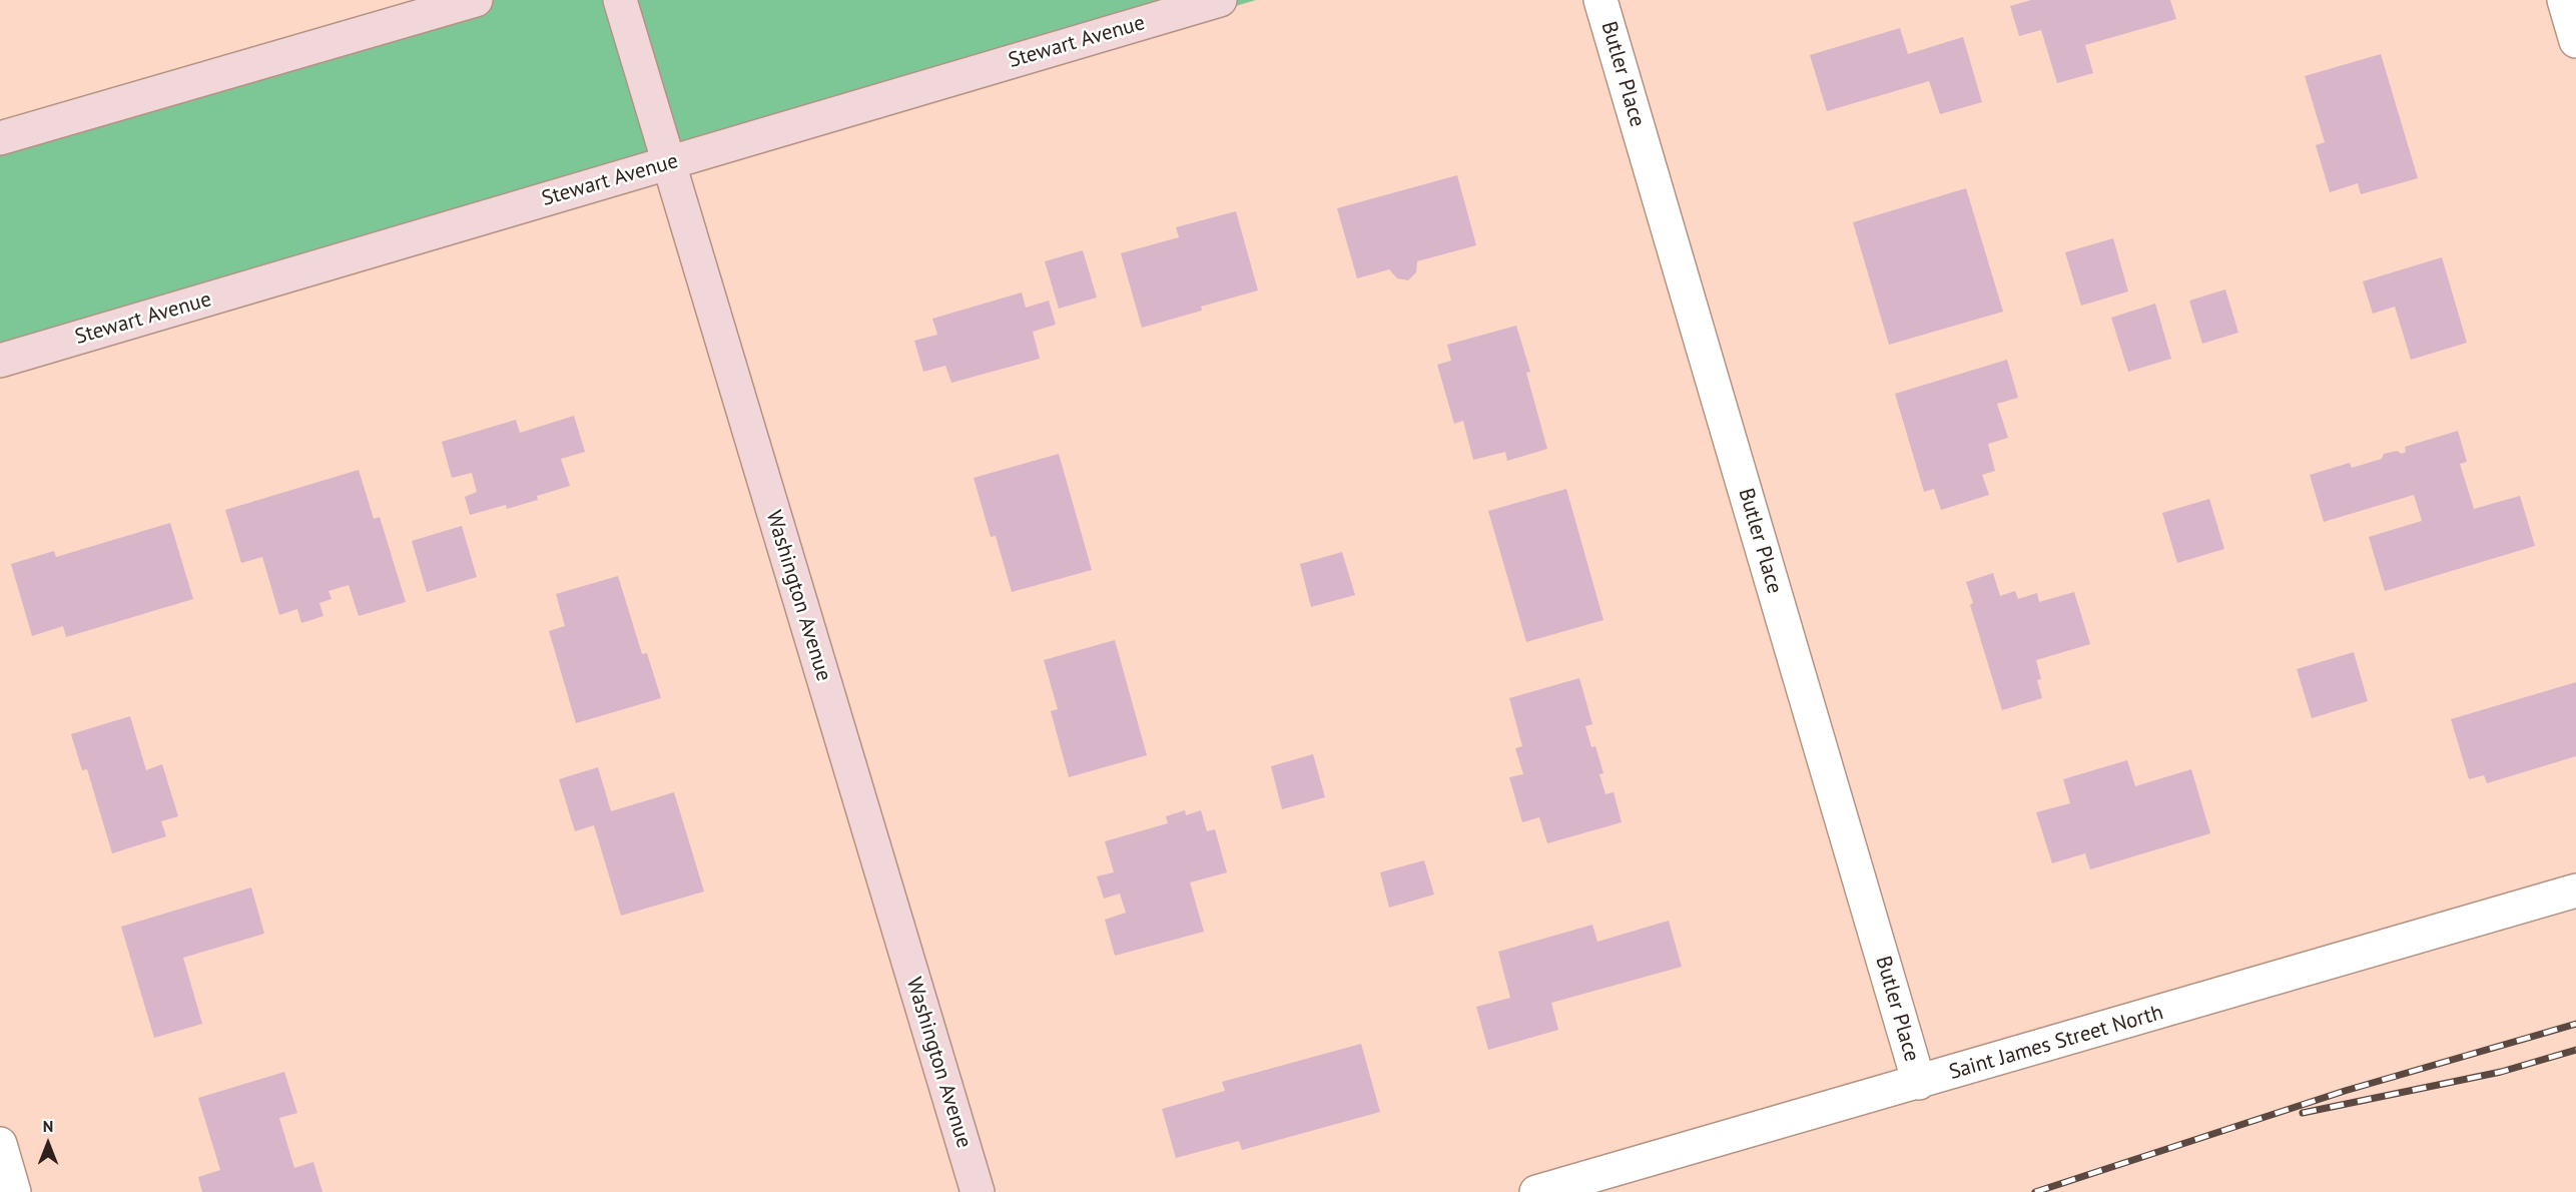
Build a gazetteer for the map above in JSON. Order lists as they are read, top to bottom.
{
  "streets": {
    "main road": ["Stewart Avenue", "Washington Avenue"],
    "street": ["Butler Place", "Saint James Street North"]
  },
  "crossings": [
    ["Stewart Avenue", "Washington Avenue"],
    ["Butler Place", "Saint James Street North"]
  ],
  "north": "top"
}
